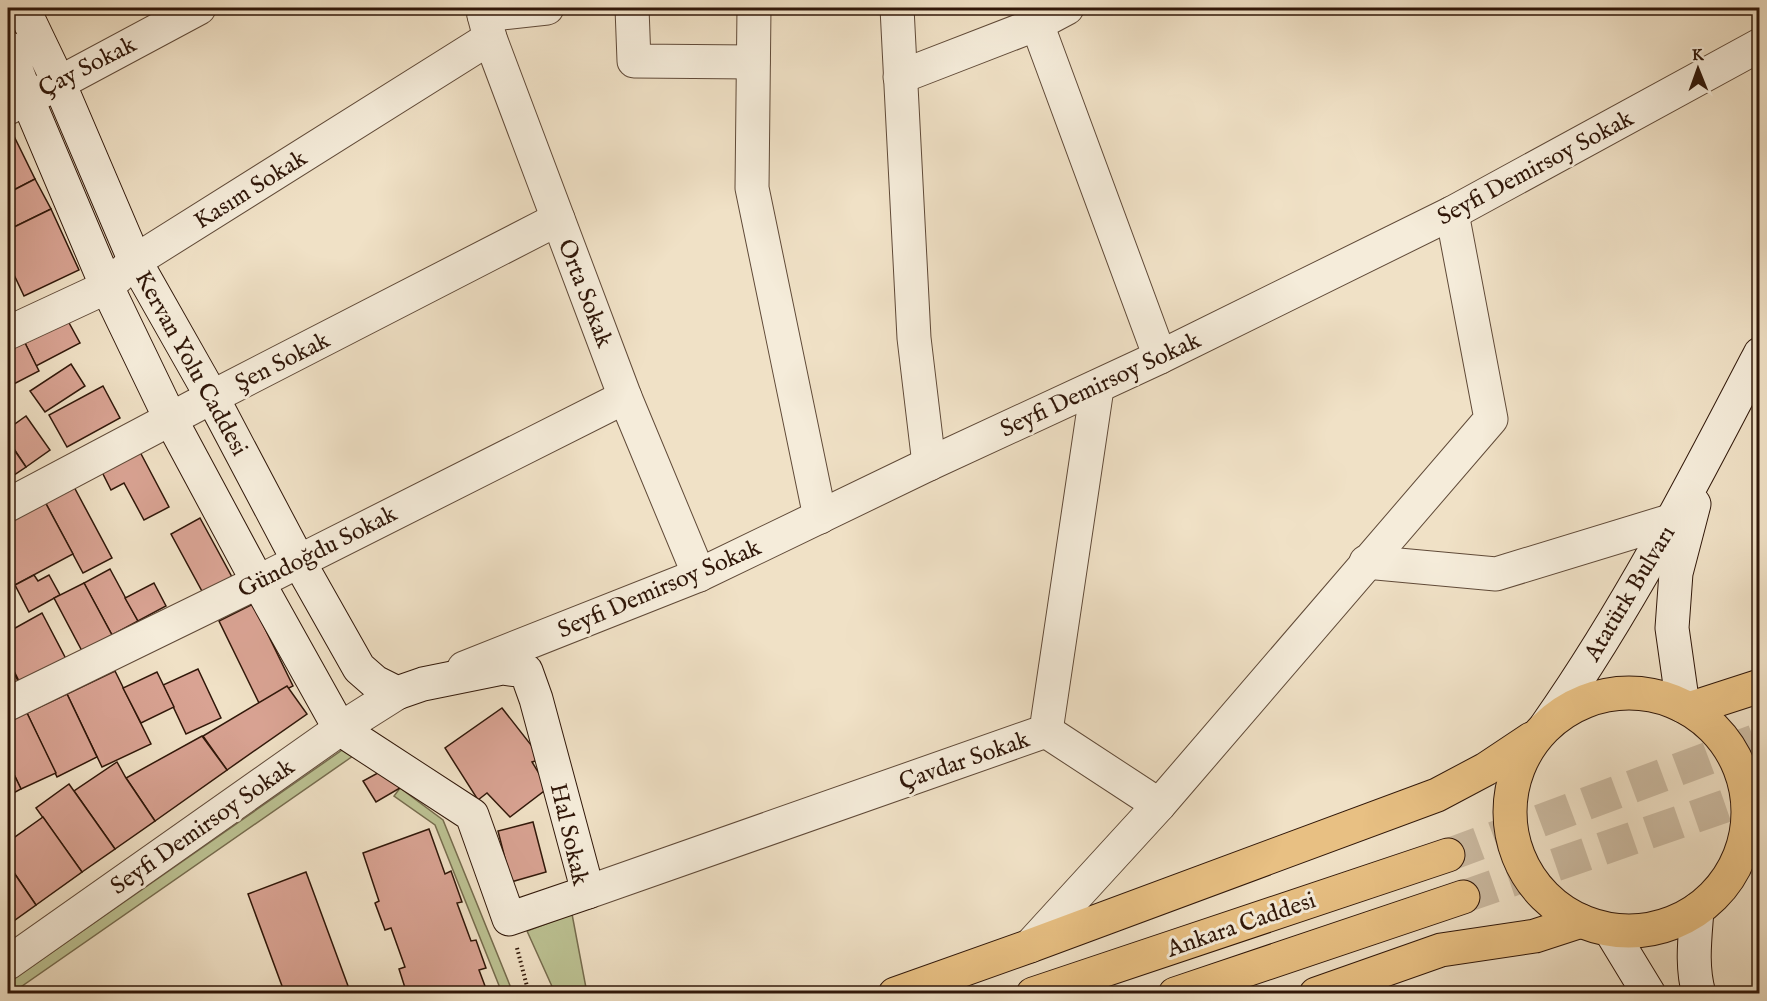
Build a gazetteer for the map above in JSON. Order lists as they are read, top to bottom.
{
  "streets": {
    "highway": ["Ankara Caddesi"],
    "street": [
      "Çay Sokak",
      "Seyfi Demirsoy Sokak",
      "Kasım Sokak",
      "Orta Sokak",
      "Şen Sokak",
      "Kervan Yolu Caddesi",
      "Gündoğdu Sokak",
      "Atatürk Bulvarı",
      "Çavdar Sokak",
      "Hal Sokak"
    ]
  },
  "crossings": [
    ["Çay Sokak", "Kervan Yolu Caddesi"],
    ["Seyfi Demirsoy Sokak", "Orta Sokak"],
    ["Seyfi Demirsoy Sokak", "Kervan Yolu Caddesi"],
    ["Seyfi Demirsoy Sokak", "Çavdar Sokak"],
    ["Seyfi Demirsoy Sokak", "Hal Sokak"],
    ["Kasım Sokak", "Orta Sokak"],
    ["Kasım Sokak", "Kervan Yolu Caddesi"],
    ["Orta Sokak", "Şen Sokak"],
    ["Orta Sokak", "Gündoğdu Sokak"],
    ["Şen Sokak", "Kervan Yolu Caddesi"],
    ["Kervan Yolu Caddesi", "Gündoğdu Sokak"],
    ["Kervan Yolu Caddesi", "Hal Sokak"],
    ["Çavdar Sokak", "Hal Sokak"]
  ],
  "north": "top"
}
